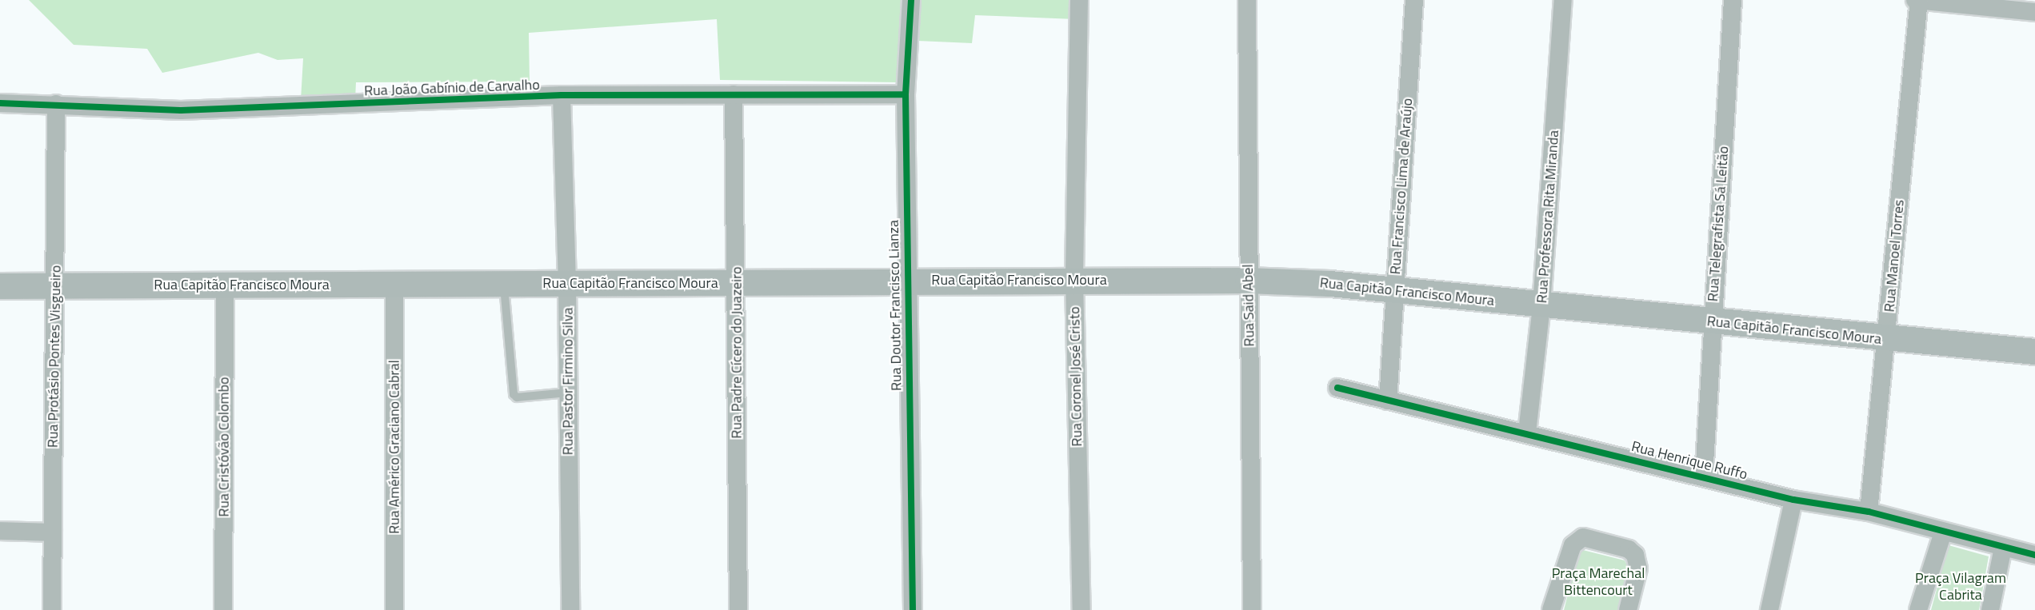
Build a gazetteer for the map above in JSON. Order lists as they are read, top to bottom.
{
  "streets": {
    "main road": ["Rua Capitão Francisco Moura"],
    "street": [
      "Rua João Gabínio de Carvalho",
      "Rua Francisco Lima de Araújo",
      "Rua Professora Rita Miranda",
      "Rua Telegrafista Sá Leitão",
      "Rua Manoel Torres",
      "Rua Doutor Francisco Lianza",
      "Rua Said Abel",
      "Rua Padre Cícero do Juazeiro",
      "Rua Protásio Pontes Visgueiro",
      "Rua Coronel José Cristo",
      "Rua Pastor Firmino Silva",
      "Rua Cristóvão Colombo",
      "Rua Américo Graciano Cabral",
      "Rua Henrique Ruffo"
    ]
  },
  "crossings": [
    ["Rua João Gabínio de Carvalho", "Rua Doutor Francisco Lianza"],
    ["Rua João Gabínio de Carvalho", "Rua Padre Cícero do Juazeiro"],
    ["Rua João Gabínio de Carvalho", "Rua Protásio Pontes Visgueiro"],
    ["Rua João Gabínio de Carvalho", "Rua Pastor Firmino Silva"],
    ["Rua Francisco Lima de Araújo", "Rua Capitão Francisco Moura"],
    ["Rua Francisco Lima de Araújo", "Rua Henrique Ruffo"],
    ["Rua Professora Rita Miranda", "Rua Capitão Francisco Moura"],
    ["Rua Professora Rita Miranda", "Rua Henrique Ruffo"],
    ["Rua Telegrafista Sá Leitão", "Rua Capitão Francisco Moura"],
    ["Rua Telegrafista Sá Leitão", "Rua Henrique Ruffo"],
    ["Rua Manoel Torres", "Rua Capitão Francisco Moura"],
    ["Rua Manoel Torres", "Rua Henrique Ruffo"],
    ["Rua Capitão Francisco Moura", "Rua Doutor Francisco Lianza"],
    ["Rua Capitão Francisco Moura", "Rua Said Abel"],
    ["Rua Capitão Francisco Moura", "Rua Padre Cícero do Juazeiro"],
    ["Rua Capitão Francisco Moura", "Rua Protásio Pontes Visgueiro"],
    ["Rua Capitão Francisco Moura", "Rua Coronel José Cristo"],
    ["Rua Capitão Francisco Moura", "Rua Pastor Firmino Silva"],
    ["Rua Capitão Francisco Moura", "Rua Cristóvão Colombo"],
    ["Rua Capitão Francisco Moura", "Rua Américo Graciano Cabral"]
  ],
  "parks": ["Praça Marechal Bittencourt", "Praça Vilagram Cabrita"]
}
